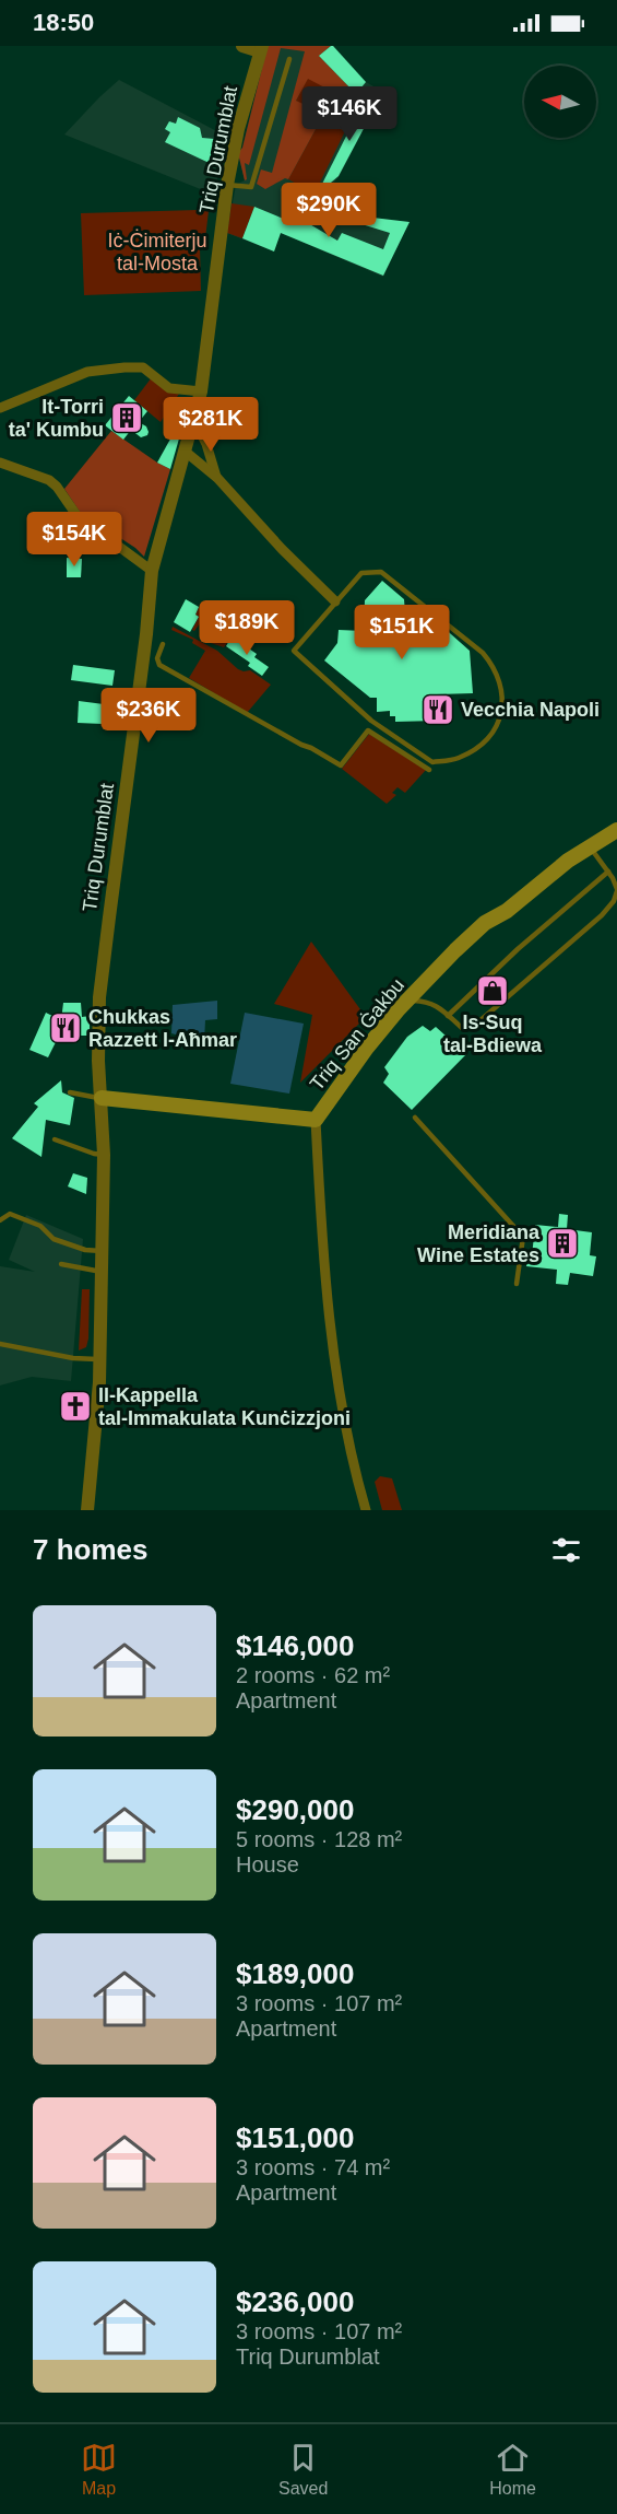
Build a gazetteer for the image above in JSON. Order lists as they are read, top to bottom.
{
  "streets": {
    "main road": ["Triq San Ġakbu"],
    "street": ["Triq Durumblat"]
  },
  "parks": ["Iċ-Ċimiterju tal-Mosta"],
  "places": {
    "building": ["It-Torri ta' Kumbu", "Meridiana Wine Estates"],
    "restaurant": ["Vecchia Napoli", "Chukkas Razzett l-Aħmar"],
    "shop": ["Is-Suq tal-Bdiewa"],
    "church": ["Il-Kappella tal-Immakulata Kunċizzjoni"]
  },
  "north": "left",
  "page": {
    "status": "18:50",
    "price": [
      "$146K",
      "$290K",
      "$281K",
      "$154K",
      "$189K",
      "$151K",
      "$236K"
    ],
    "heading": "7 homes",
    "list": [
      {
        "name": "$146,000",
        "note": "2 rooms · 62 m² · Apartment"
      },
      {
        "name": "$290,000",
        "note": "5 rooms · 128 m² · House"
      },
      {
        "name": "$189,000",
        "note": "3 rooms · 107 m² · Apartment"
      },
      {
        "name": "$151,000",
        "note": "3 rooms · 74 m² · Apartment"
      },
      {
        "name": "$236,000",
        "note": "3 rooms · 107 m² · Triq Durumblat"
      }
    ],
    "tabs": ["Map", "Saved", "Home"]
  }
}
